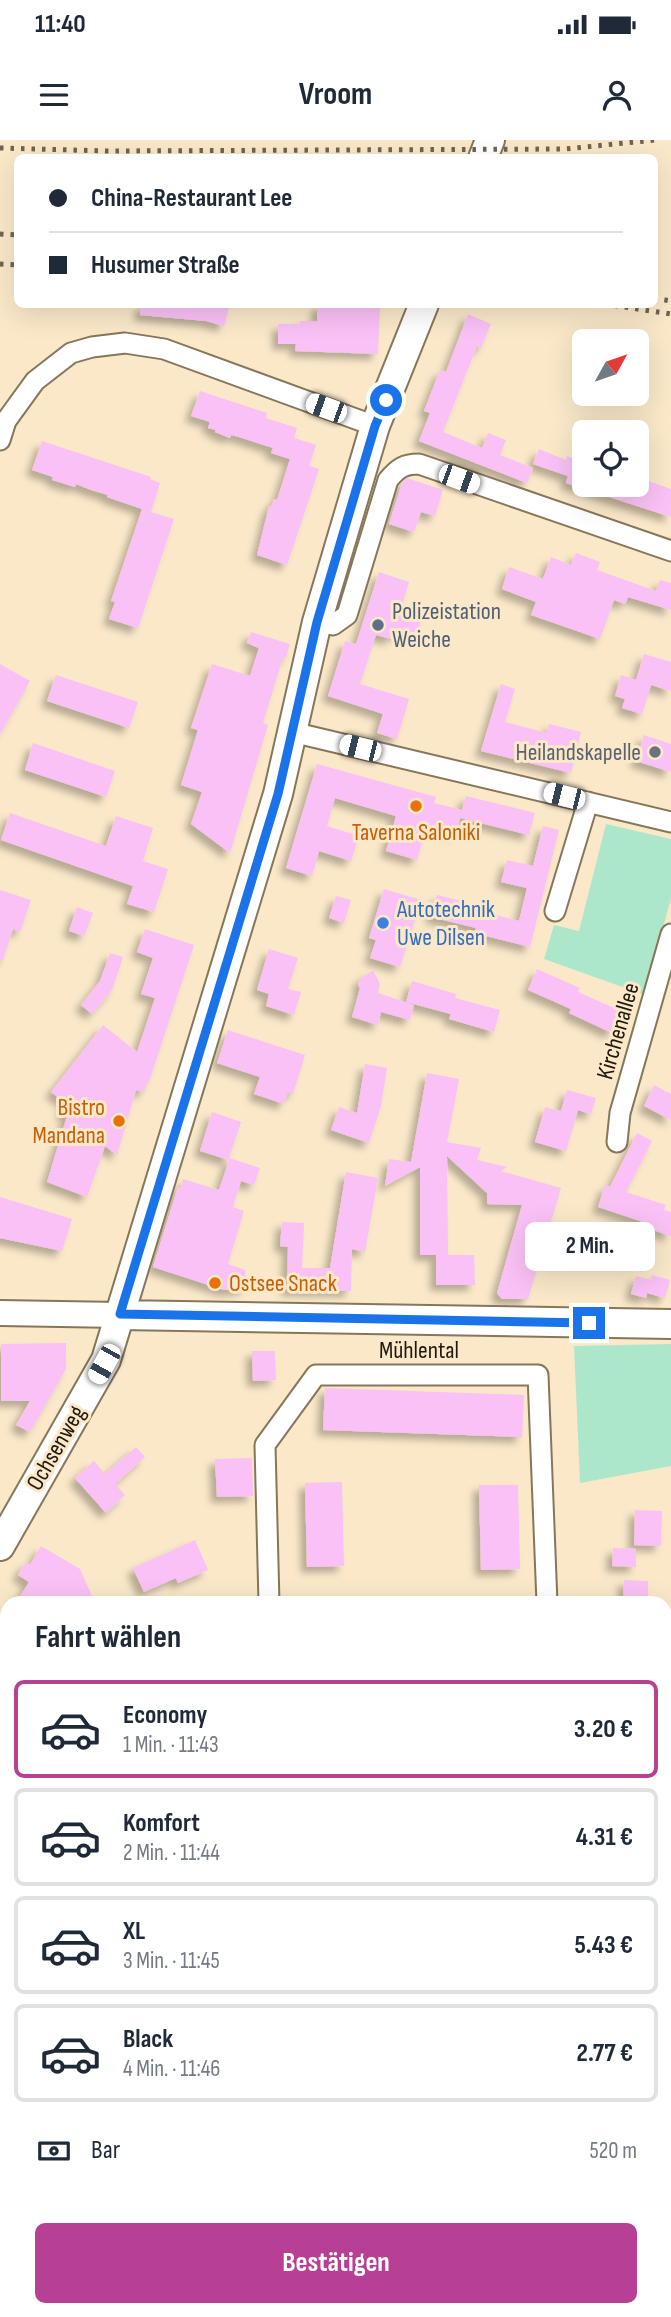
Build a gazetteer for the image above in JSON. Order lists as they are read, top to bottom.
{
  "streets": {
    "main road": ["Ochsenweg"],
    "street": ["Kirchenallee", "Mühlental"]
  },
  "places": [
    "Polizeistation Weiche",
    "Heilandskapelle",
    "Taverna Saloniki",
    "Autotechnik Uwe Dilsen",
    "Bistro Mandana",
    "Ostsee Snack"
  ],
  "north": "top right",
  "page": {
    "status": "11:40",
    "header": "Vroom",
    "banner": ["China-Restaurant Lee", "Husumer Straße"],
    "bubble": "2 Min.",
    "heading": "Fahrt wählen",
    "list": [
      {
        "name": "Economy",
        "note": "1 Min. · 11:43",
        "value": "3.20 €"
      },
      {
        "name": "Komfort",
        "note": "2 Min. · 11:44",
        "value": "4.31 €"
      },
      {
        "name": "XL",
        "note": "3 Min. · 11:45",
        "value": "5.43 €"
      },
      {
        "name": "Black",
        "note": "4 Min. · 11:46",
        "value": "2.77 €"
      }
    ],
    "pay": ["Bar", "520 m"],
    "buttons": "Bestätigen"
  }
}
